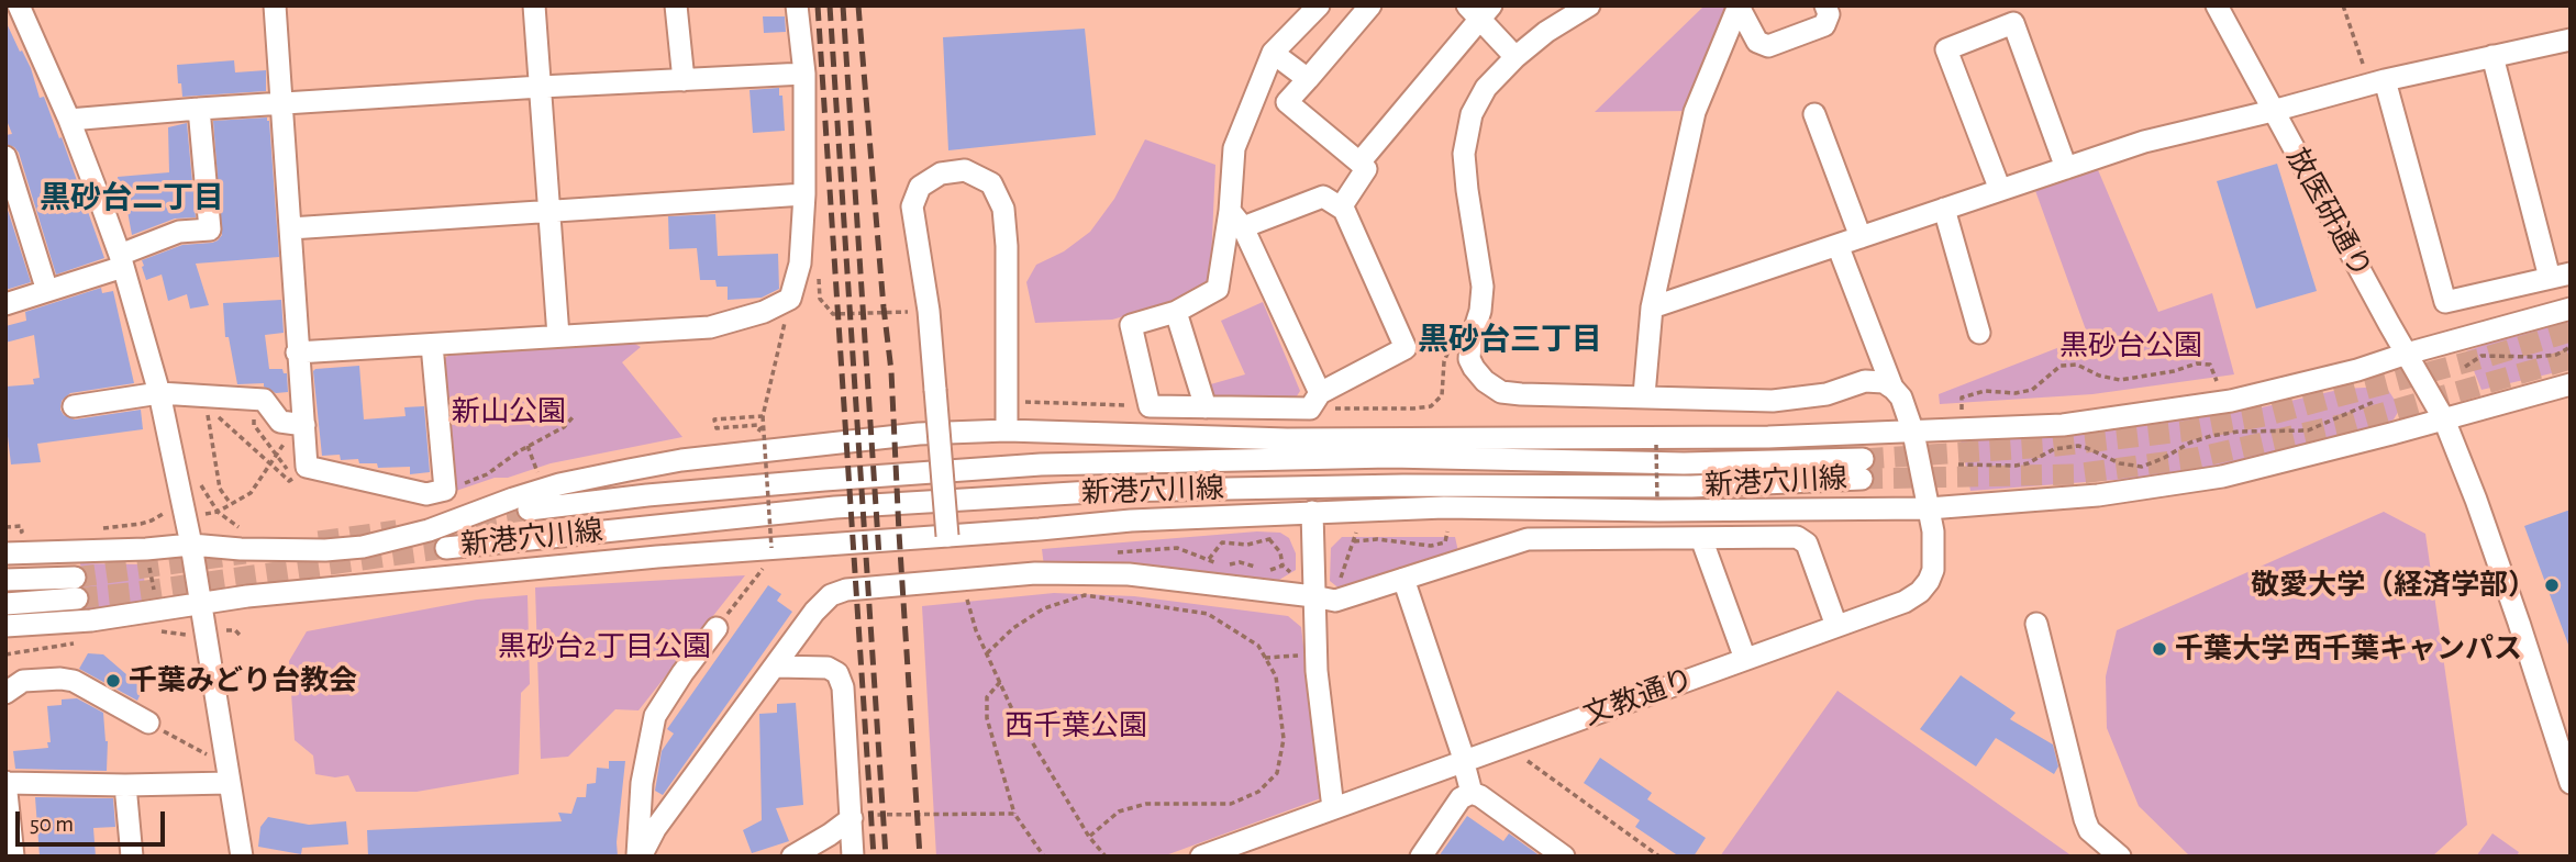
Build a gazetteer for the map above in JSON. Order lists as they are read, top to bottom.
{
  "streets": {
    "street": ["放医研通り", "新港穴川線", "文教通り"]
  },
  "districts": ["黒砂台二丁目", "黒砂台三丁目"],
  "parks": [
    "黒砂台公園",
    "新山公園",
    "黒砂台2丁目公園",
    "西千葉公園"
  ],
  "places": ["敬愛大学（経済学部）", "千葉大学 西千葉キャンパス", "千葉みどり台教会"],
  "scale_bar": "50 m"
}
